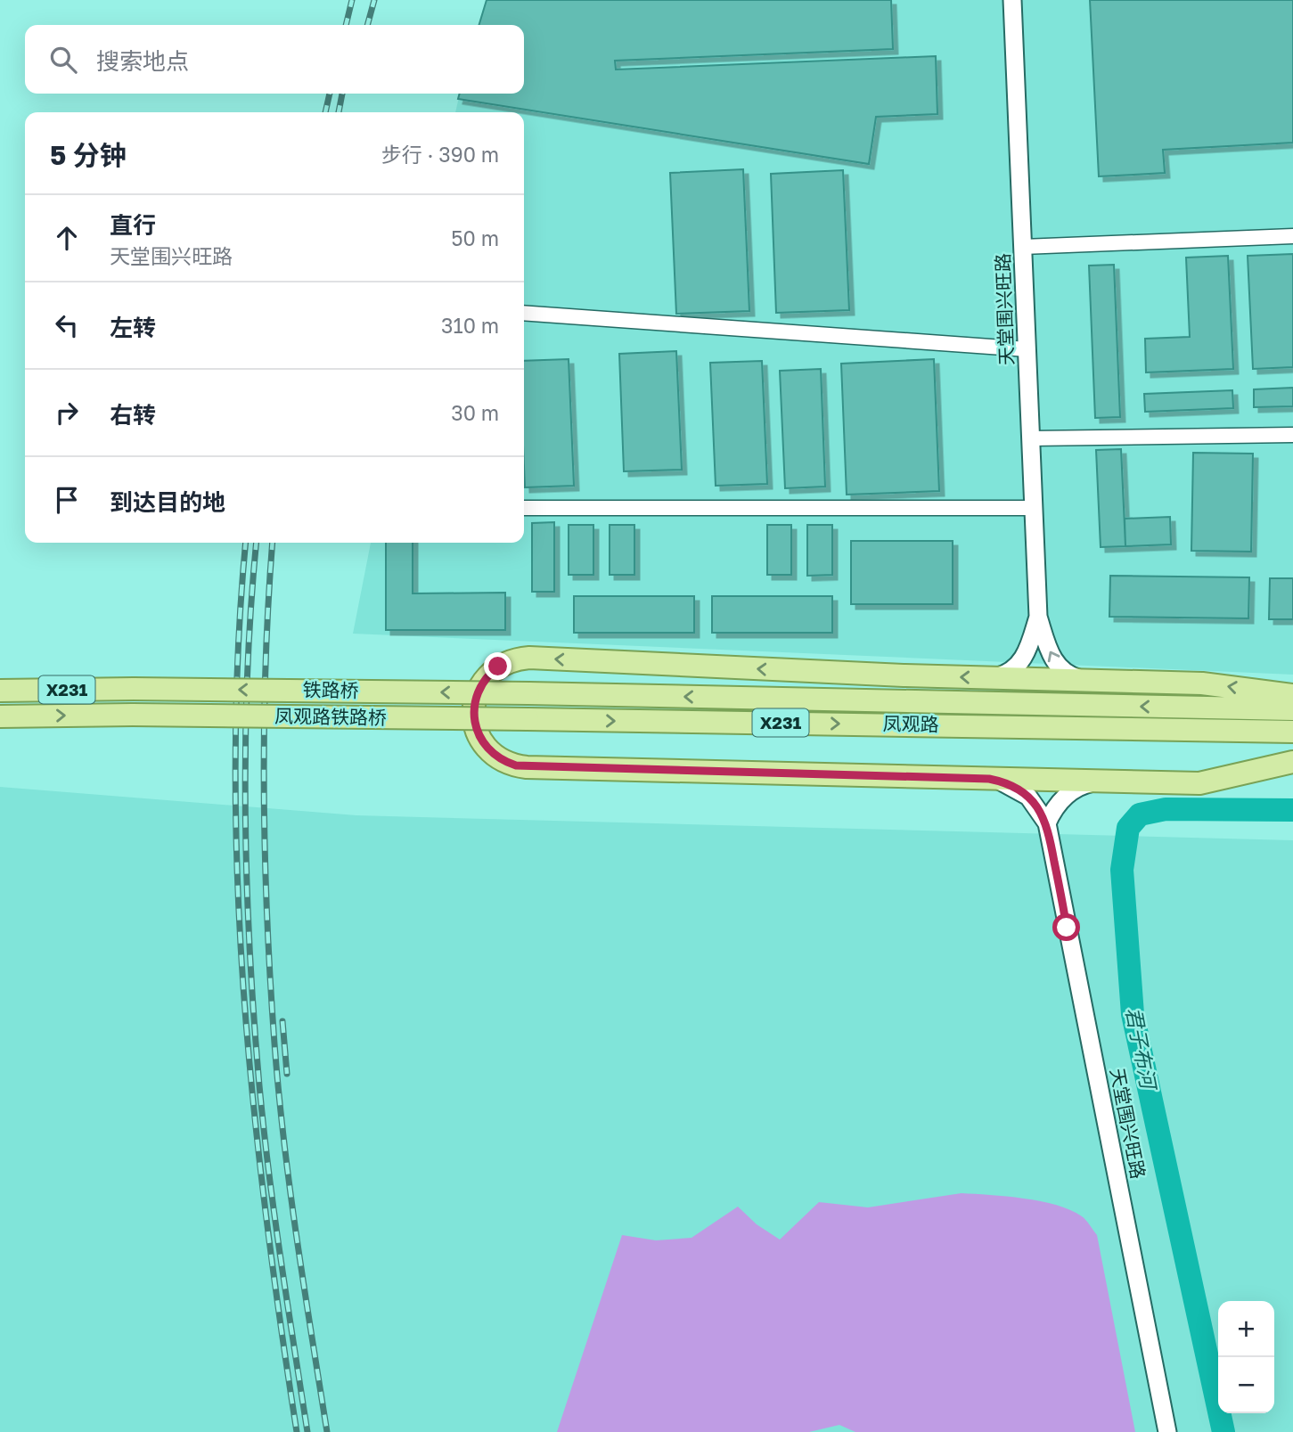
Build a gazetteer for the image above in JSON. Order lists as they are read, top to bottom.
{
  "streets": {
    "main road": [
      "X231",
      "铁路桥",
      "凤观路铁路桥",
      "凤观路"
    ],
    "street": ["天堂围兴旺路"]
  },
  "crossings": [
    ["铁路桥", "凤观路"],
    ["凤观路铁路桥", "凤观路"]
  ],
  "one_way": ["铁路桥", "凤观路铁路桥"],
  "water": ["君子布河"],
  "page": {
    "search": "搜索地点",
    "heading": ["5 分钟", "步行 · 390 m"],
    "list": [
      ["直行", "天堂围兴旺路", "50 m"],
      ["左转", "310 m"],
      ["右转", "30 m"],
      "到达目的地"
    ],
    "map_buttons": ["+", "−"]
  }
}
